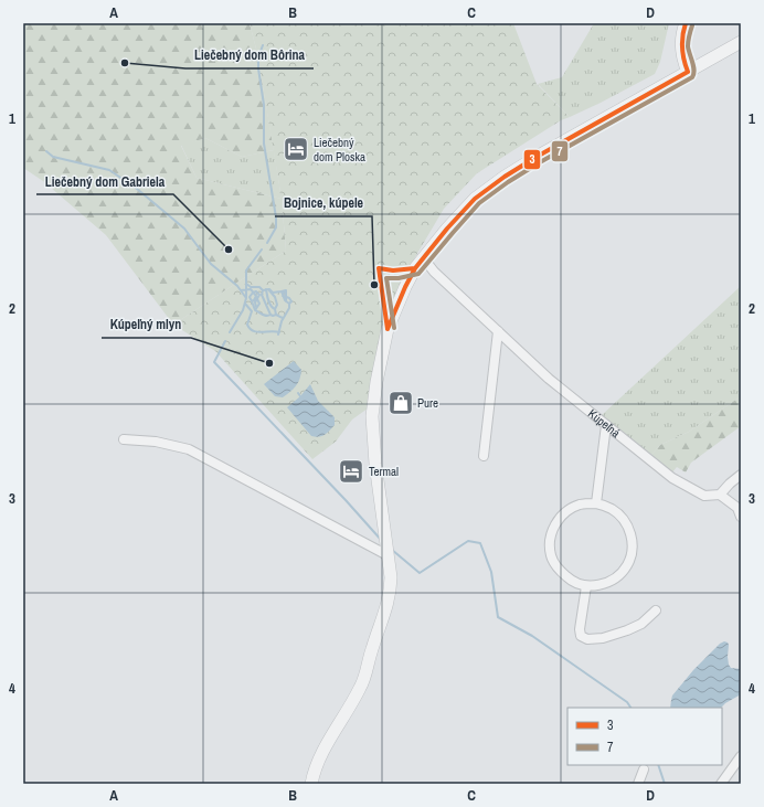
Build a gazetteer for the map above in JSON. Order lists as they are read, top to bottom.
{
  "streets": {
    "street": ["Kúpeľná"]
  },
  "places": {
    "other": [
      "Liečebný dom Bôrina",
      "Liečebný dom Gabriela",
      "Bojnice, kúpele",
      "Kúpeľný mlyn"
    ],
    "hotel": ["Liečebný dom Ploska", "Termal"],
    "shop": ["Pure"]
  },
  "lines": ["transit line 3", "transit line 7"],
  "legend": ["3", "7"],
  "grid": {
    "columns": [
      "A",
      "B",
      "C",
      "D"
    ],
    "rows": [
      "1",
      "2",
      "3",
      "4"
    ]
  }
}
